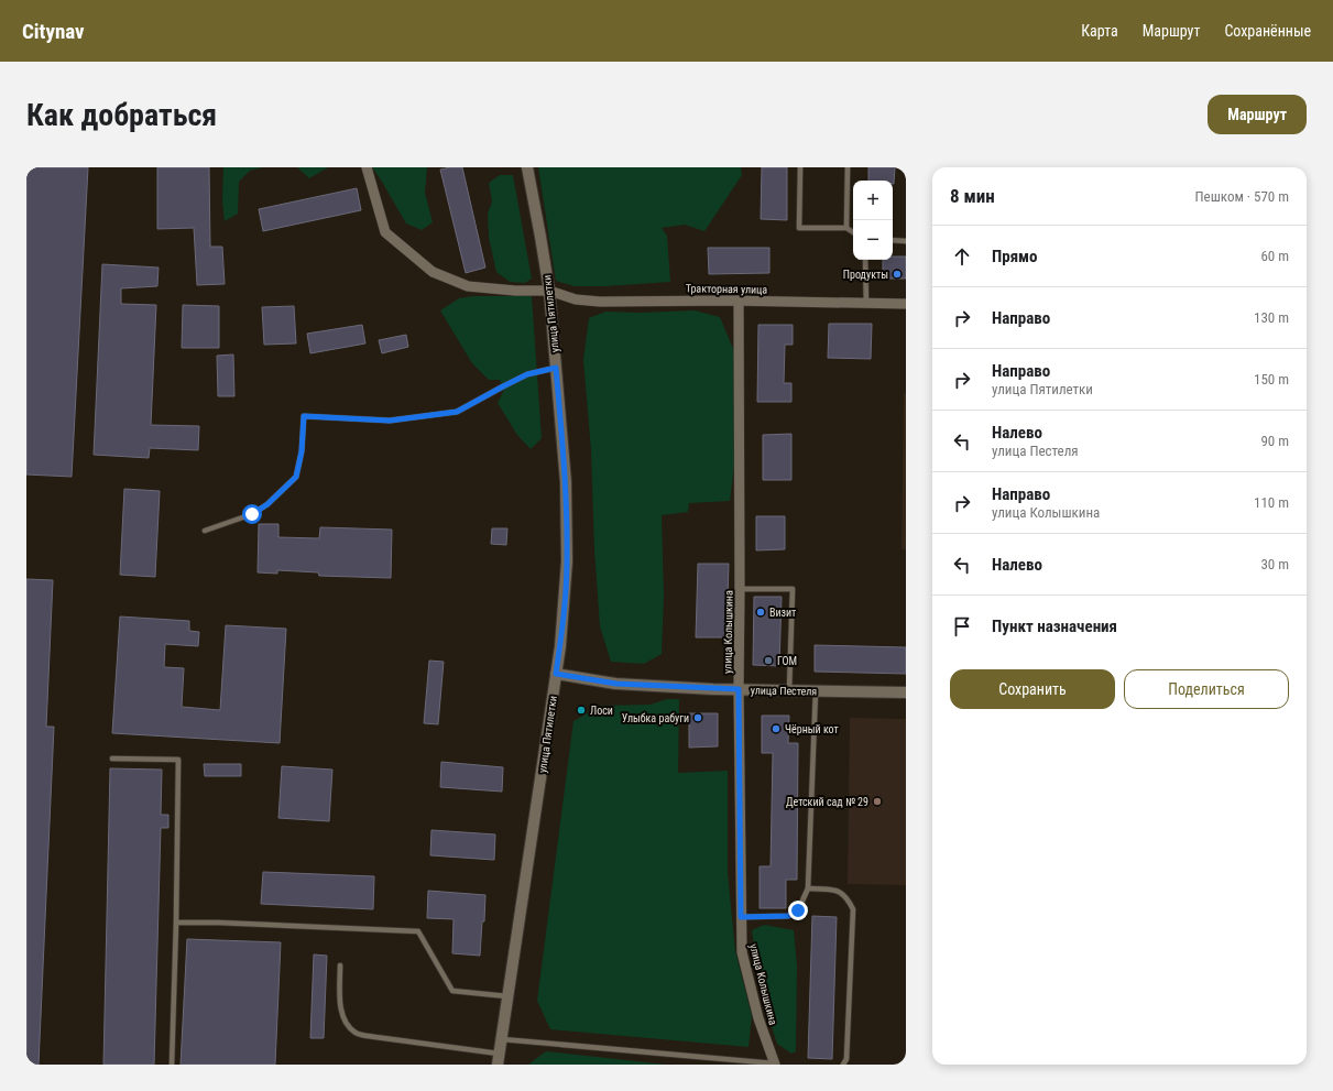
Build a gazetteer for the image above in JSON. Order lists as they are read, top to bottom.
{
  "streets": {
    "main road": ["улица Пятилетки", "улица Пестеля"],
    "street": ["Тракторная улица", "улица Колышкина"]
  },
  "crossings": [
    ["Тракторная улица", "улица Пятилетки"],
    ["Тракторная улица", "улица Колышкина"],
    ["улица Пятилетки", "улица Пестеля"],
    ["улица Колышкина", "улица Пестеля"]
  ],
  "places": [
    "Продукты",
    "Визит",
    "ГОМ",
    "Лоси",
    "Улыбка рабуги",
    "Чёрный кот",
    "Детский сад № 29"
  ],
  "page": {
    "header": "Citynav",
    "nav": ["Карта", "Маршрут", "Сохранённые"],
    "buttons": [
      "Маршрут",
      ["Сохранить", "Поделиться"]
    ],
    "title": "Как добраться",
    "heading": ["8 мин", "Пешком · 570 m"],
    "map_buttons": ["+", "−"],
    "list": [
      ["Прямо", "60 m"],
      ["Направо", "130 m"],
      ["Направо", "улица Пятилетки", "150 m"],
      ["Налево", "улица Пестеля", "90 m"],
      ["Направо", "улица Колышкина", "110 m"],
      ["Налево", "30 m"],
      "Пункт назначения"
    ]
  }
}
